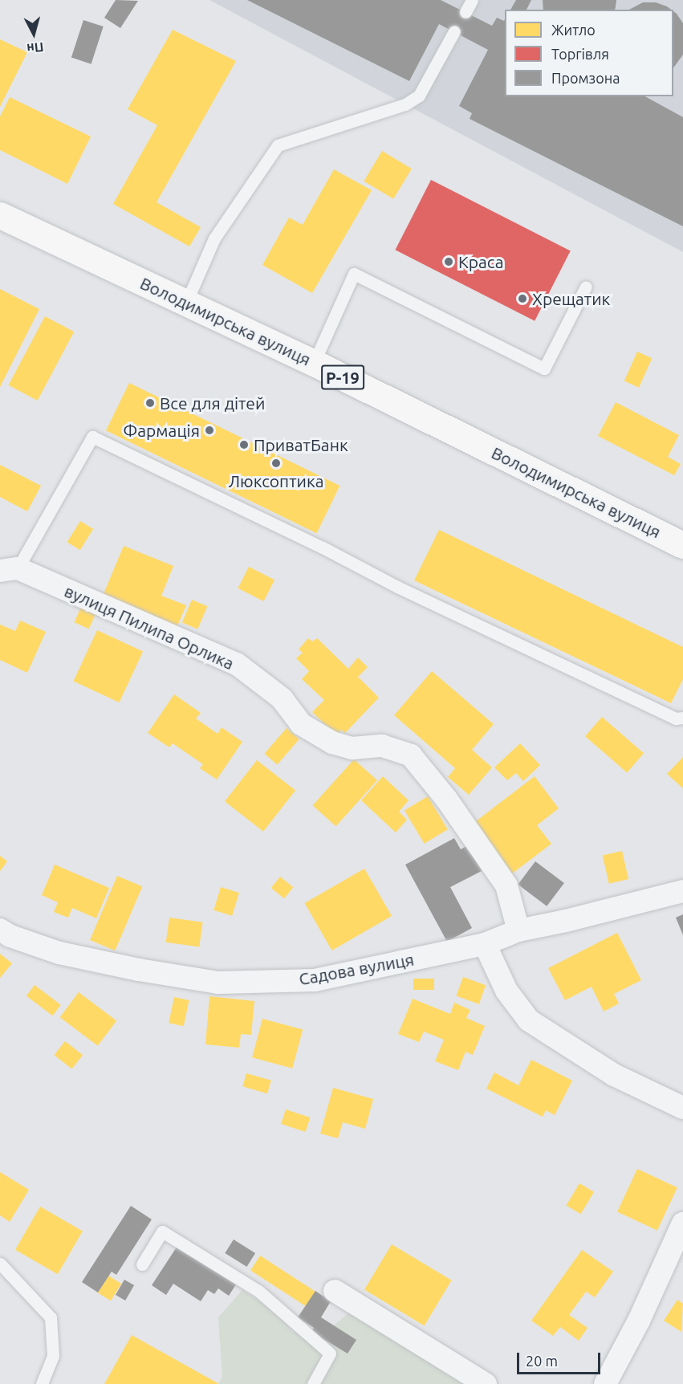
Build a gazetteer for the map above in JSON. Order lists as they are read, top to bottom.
{
  "streets": {
    "main road": ["Володимирська вулиця", "Р-19"],
    "street": ["вулиця Пилипа Орлика", "Садова вулиця"]
  },
  "crossings": [
    ["вулиця Пилипа Орлика", "Садова вулиця"]
  ],
  "places": [
    "Краса",
    "Хрещатик",
    "Все для дітей",
    "Фармація",
    "ПриватБанк",
    "Люксоптика"
  ],
  "legend": ["Житло", "Торгівля", "Промзона"],
  "scale_bar": "20 m",
  "north": "bottom"
}
